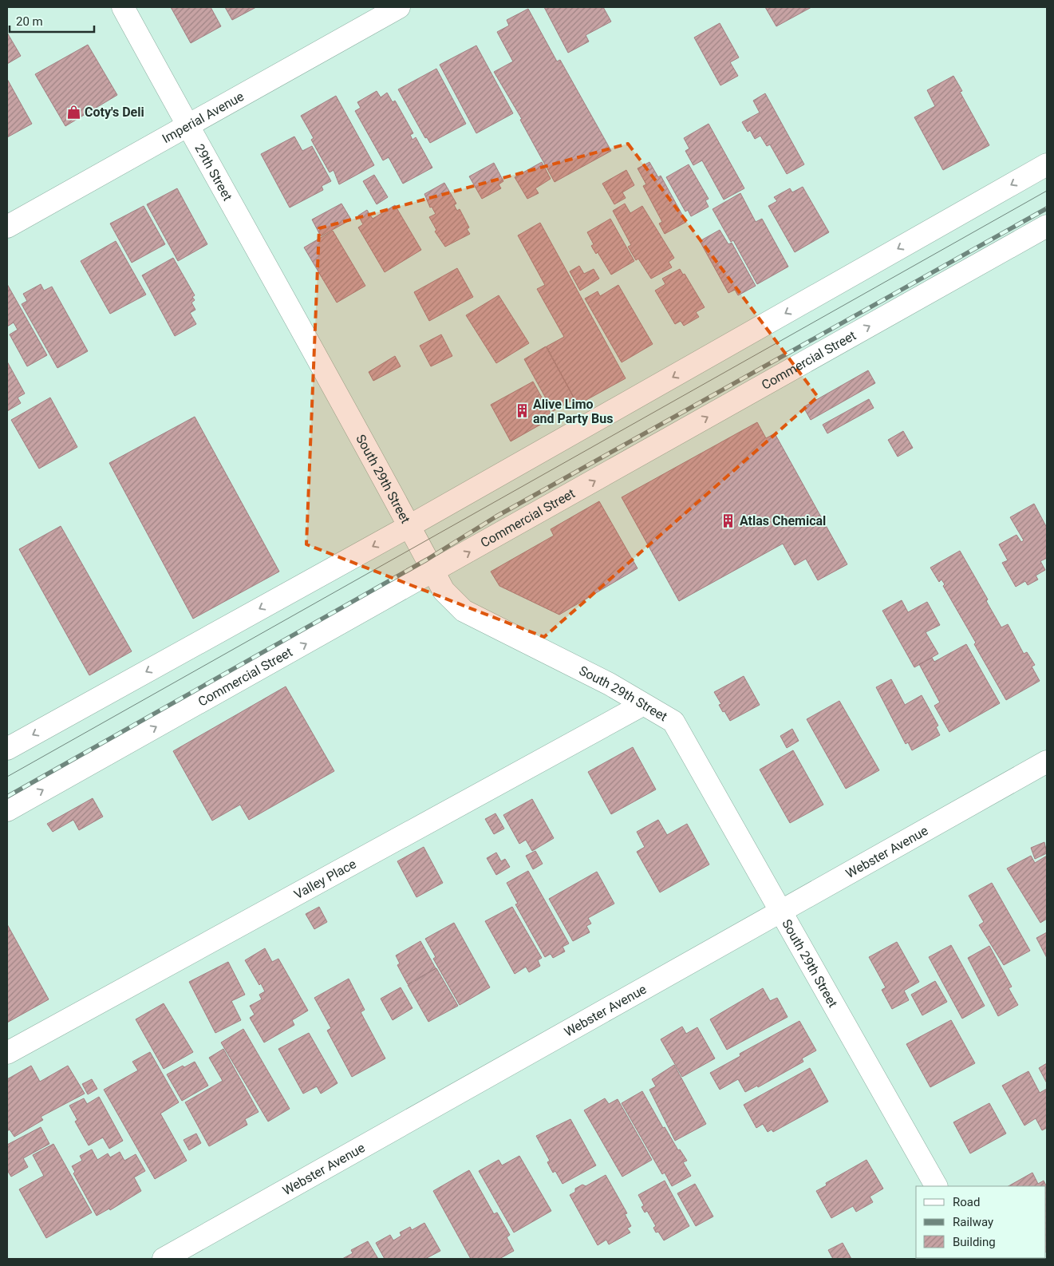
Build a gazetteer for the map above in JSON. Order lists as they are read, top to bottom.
{
  "streets": {
    "street": [
      "Imperial Avenue",
      "29th Street",
      "Commercial Street",
      "South 29th Street",
      "Webster Avenue",
      "Valley Place"
    ]
  },
  "crossings": [
    ["Imperial Avenue", "29th Street"],
    ["29th Street", "South 29th Street"],
    ["Commercial Street", "South 29th Street"],
    ["South 29th Street", "Webster Avenue"],
    ["South 29th Street", "Valley Place"]
  ],
  "places": {
    "shop": ["Coty's Deli"],
    "building": ["Alive Limo and Party Bus", "Atlas Chemical"]
  },
  "legend": ["Road", "Railway", "Building"],
  "scale_bar": "20 m"
}
